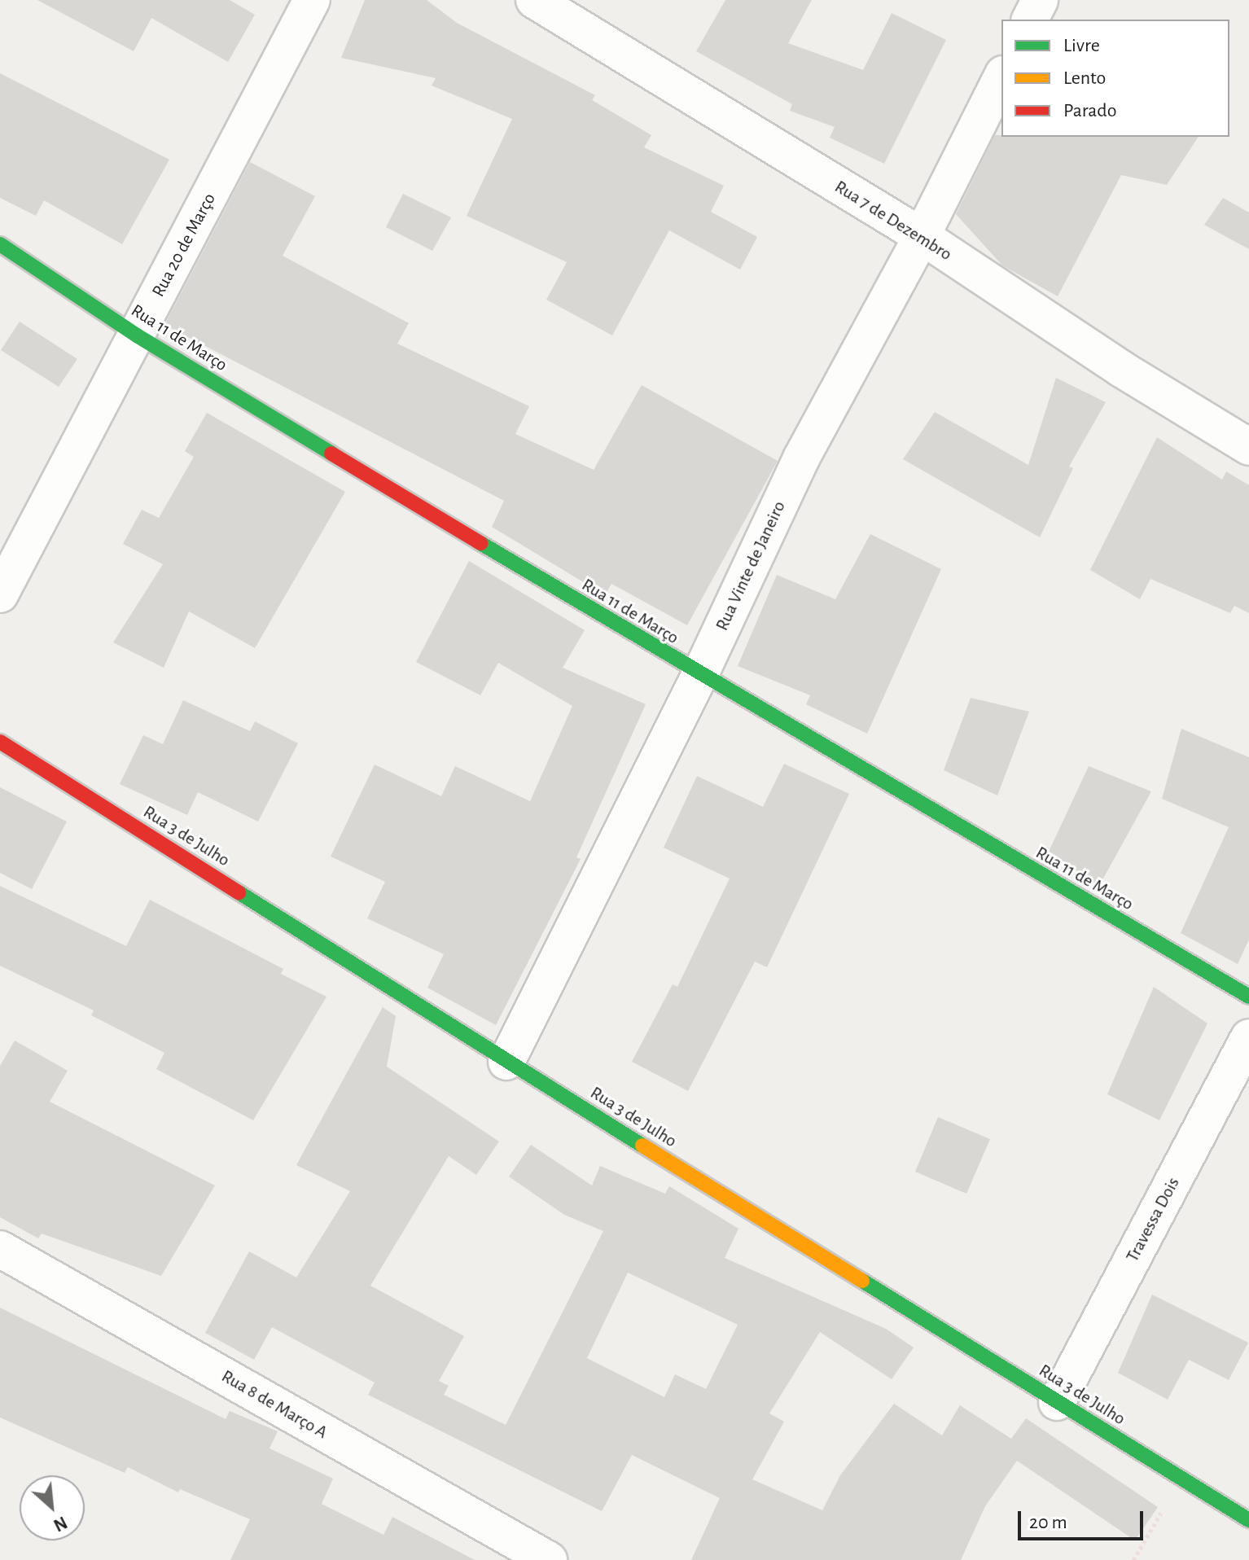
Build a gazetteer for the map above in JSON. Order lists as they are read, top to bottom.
{
  "streets": {
    "street": [
      "Rua 7 de Dezembro",
      "Rua 20 de Março",
      "Rua 11 de Março",
      "Rua Vinte de Janeiro",
      "Rua 3 de Julho",
      "Travessa Dois",
      "Rua 8 de Março A"
    ]
  },
  "crossings": [
    ["Rua 7 de Dezembro", "Rua Vinte de Janeiro"],
    ["Rua 20 de Março", "Rua 11 de Março"],
    ["Rua 11 de Março", "Rua Vinte de Janeiro"],
    ["Rua Vinte de Janeiro", "Rua 3 de Julho"],
    ["Rua 3 de Julho", "Travessa Dois"]
  ],
  "legend": ["Livre", "Lento", "Parado"],
  "scale_bar": "20 m",
  "north": "bottom right"
}
